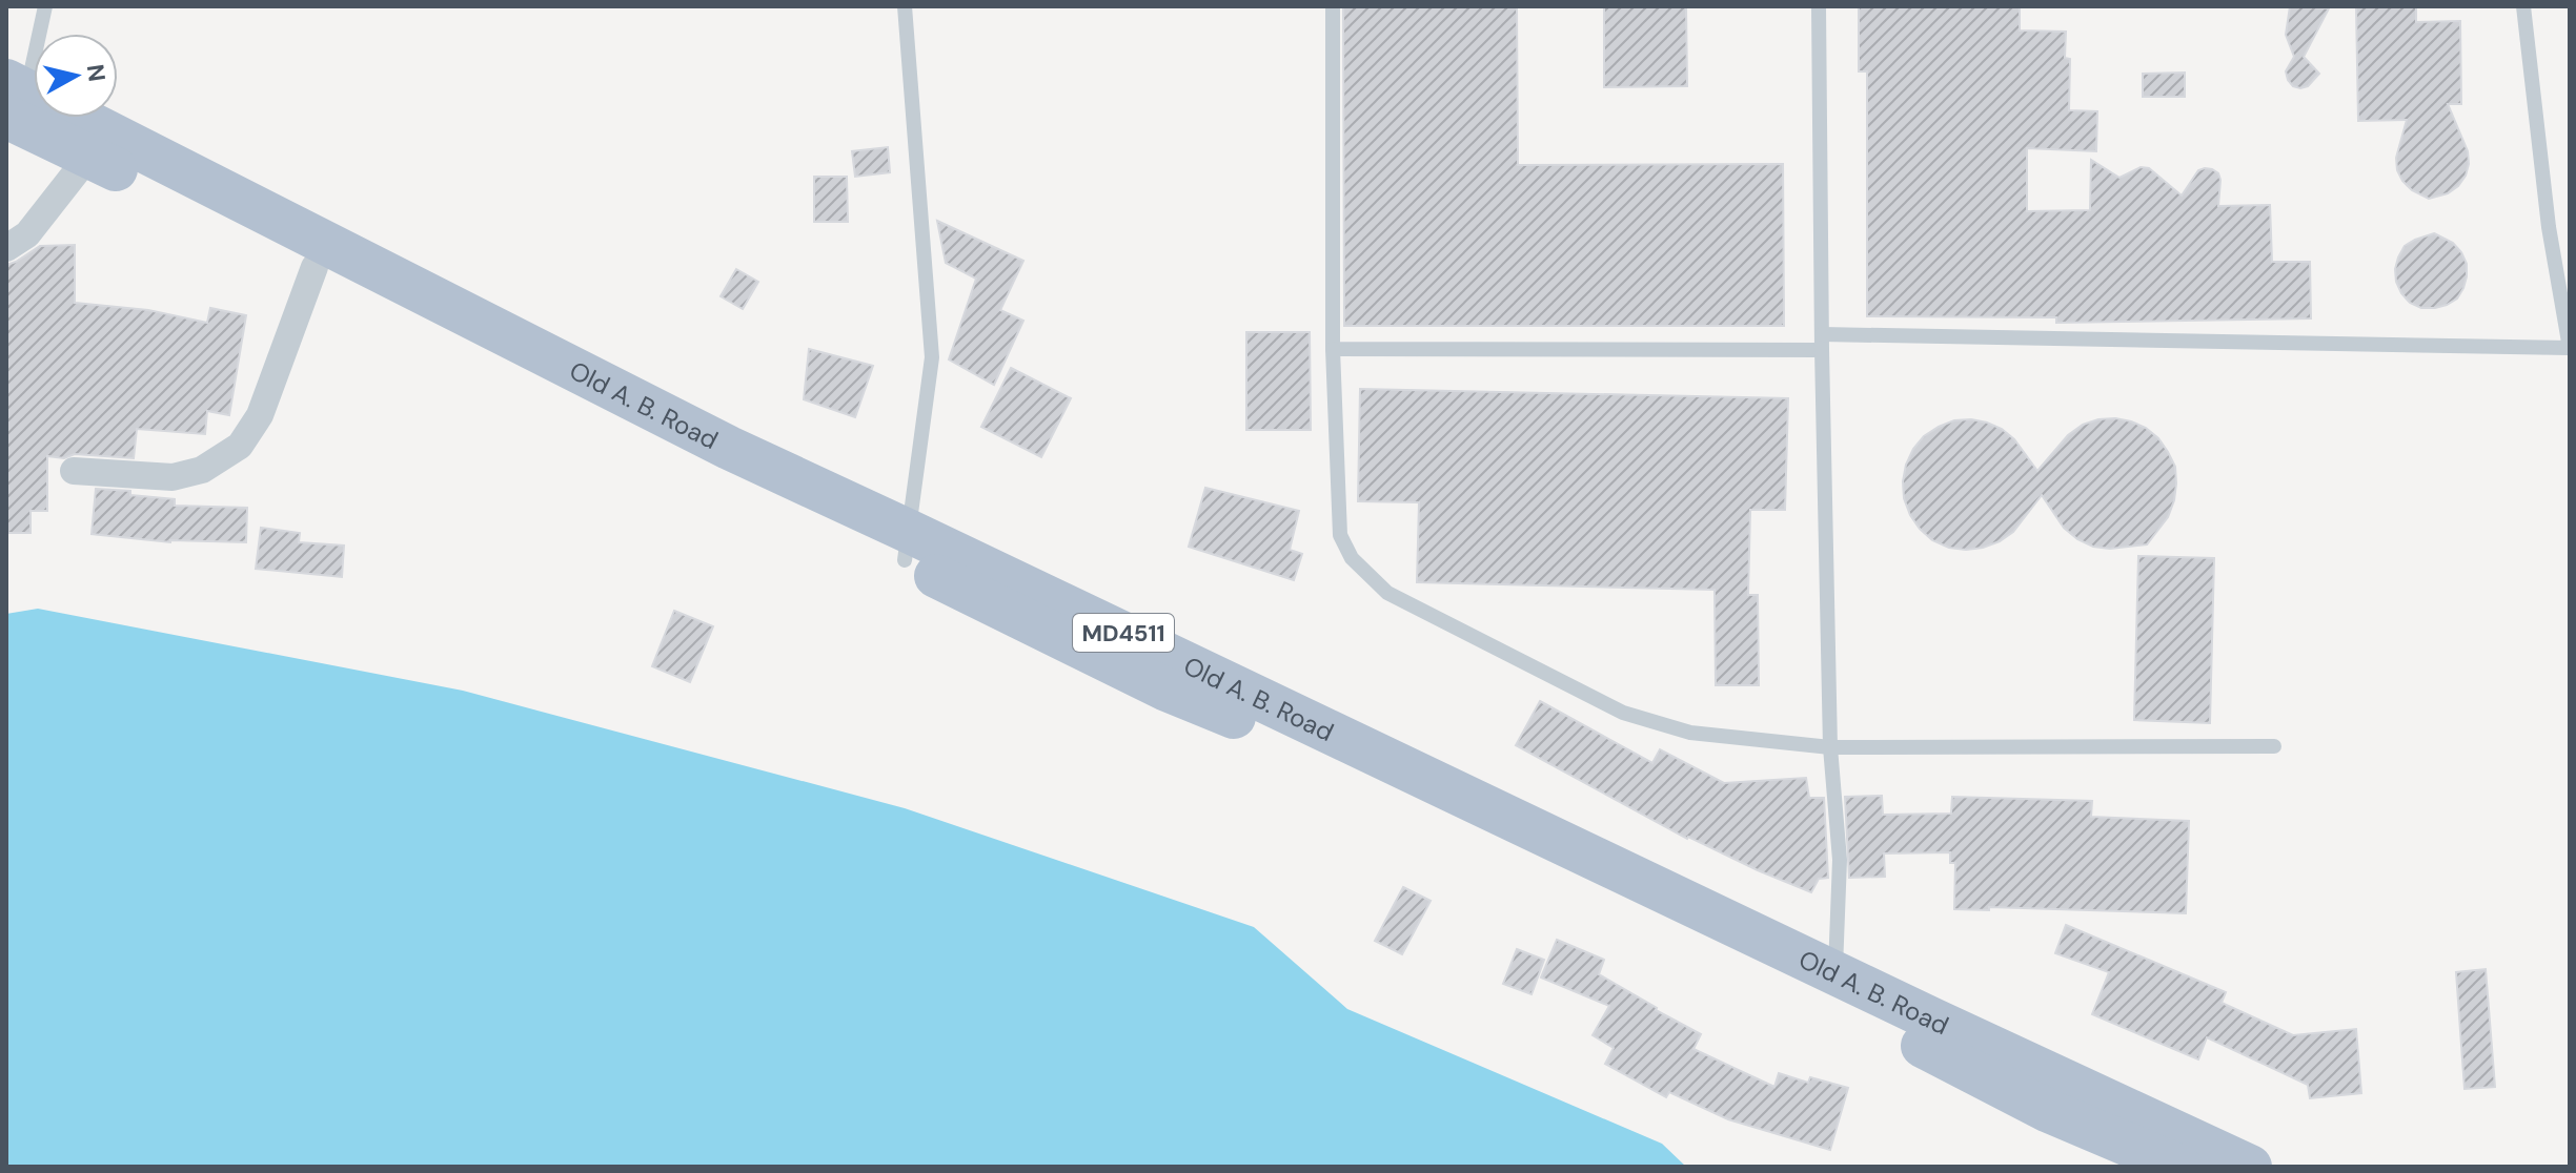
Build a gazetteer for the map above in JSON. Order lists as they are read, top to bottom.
{
  "streets": {
    "main road": ["Old A. B. Road", "MD4511"]
  },
  "north": "right"
}
